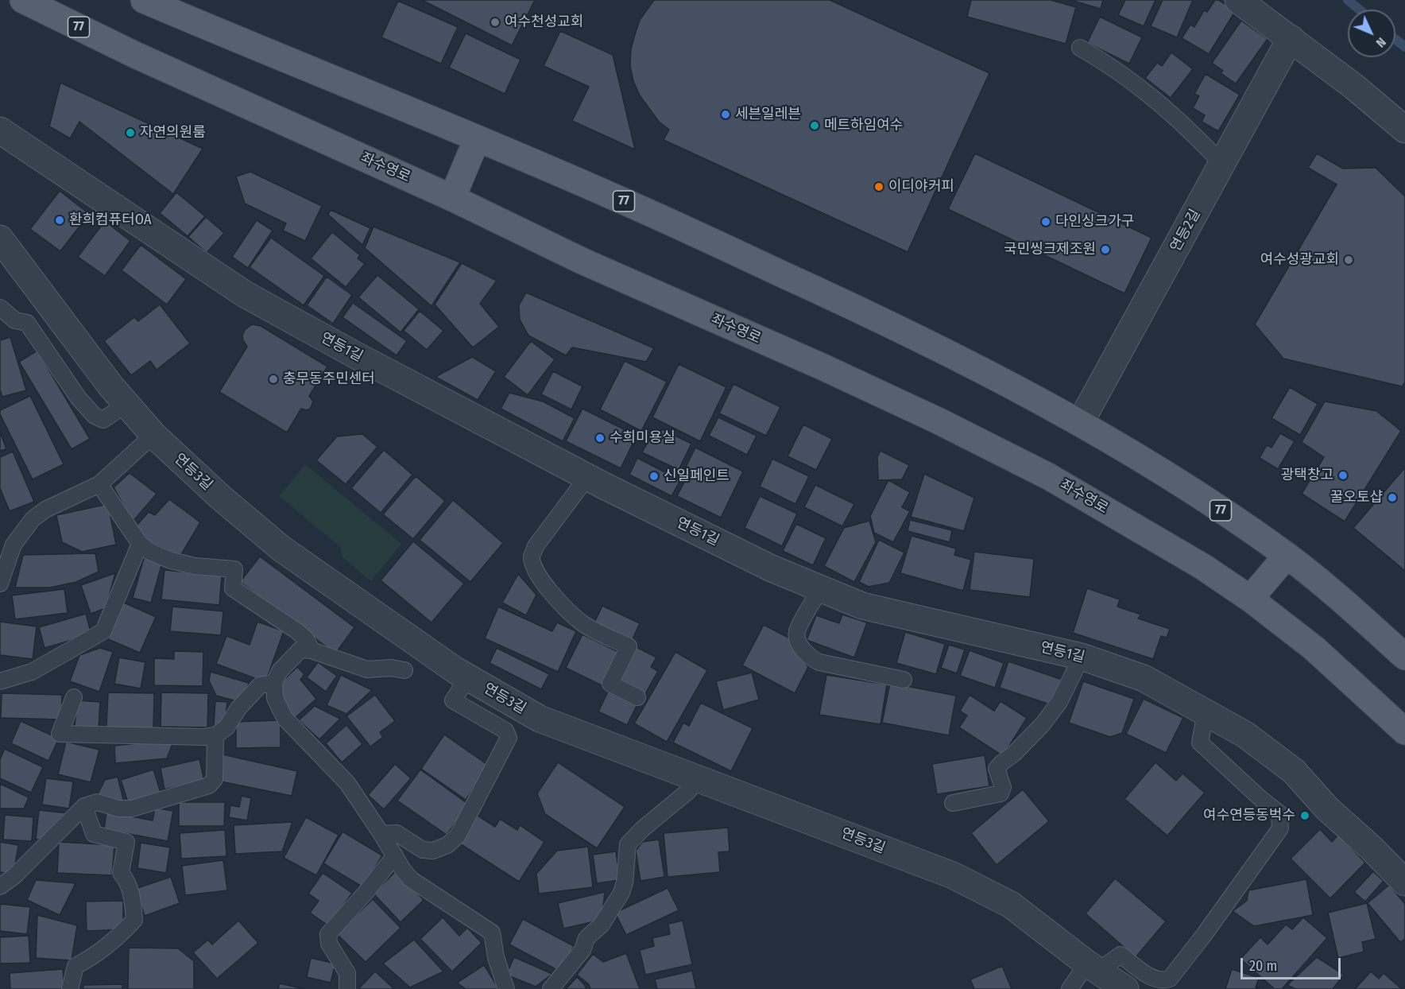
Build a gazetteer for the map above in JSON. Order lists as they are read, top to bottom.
{
  "streets": {
    "main road": ["77", "좌수영로"],
    "street": ["연등2길", "연등1길", "연등3길"]
  },
  "crossings": [
    ["77", "연등2길"]
  ],
  "places": [
    "여수천성교회",
    "세븐일레븐",
    "메트하임여수",
    "자연의원룸",
    "이디야커피",
    "환희컴퓨터OA",
    "다인싱크가구",
    "국민씽크제조원",
    "여수성광교회",
    "충무동주민센터",
    "수희미용실",
    "광택창고",
    "신일페인트",
    "꿀오토샵",
    "여수연등동벅수"
  ],
  "scale_bar": "20 m",
  "north": "bottom right"
}
